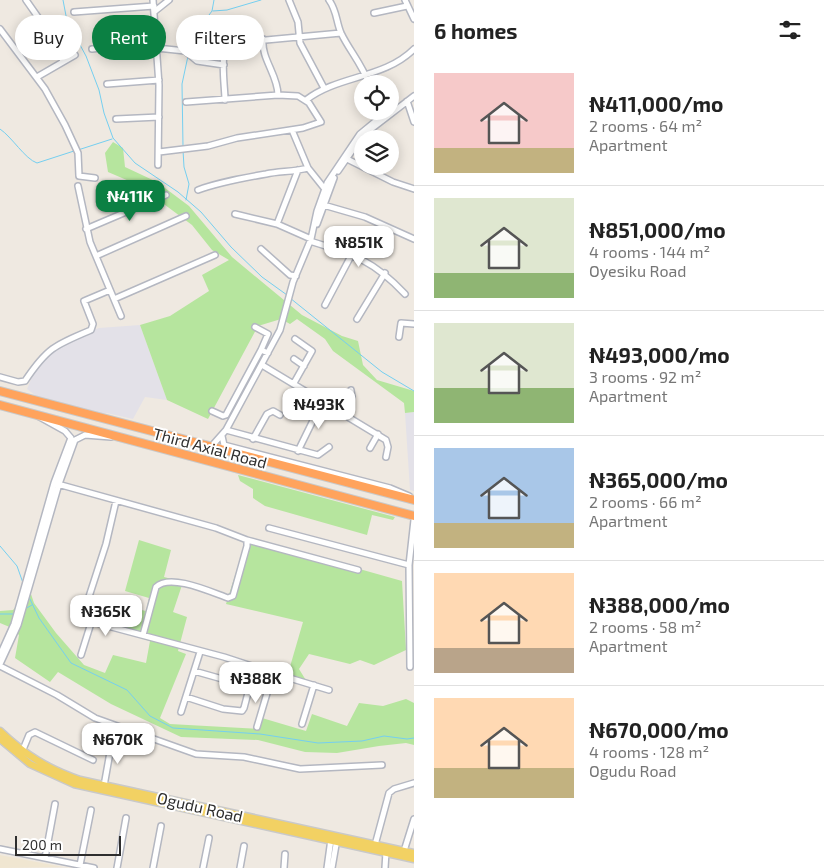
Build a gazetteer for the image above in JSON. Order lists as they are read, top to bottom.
{
  "streets": {
    "highway": ["Third Axial Road"],
    "main road": ["Ogudu Road"]
  },
  "scale_bar": "200 m",
  "page": {
    "heading": "6 homes",
    "chip": ["Buy", "Rent", "Filters"],
    "list": [
      {
        "name": "₦411,000/mo",
        "note": "2 rooms · 64 m² · Apartment"
      },
      {
        "name": "₦851,000/mo",
        "note": "4 rooms · 144 m² · Oyesiku Road"
      },
      {
        "name": "₦493,000/mo",
        "note": "3 rooms · 92 m² · Apartment"
      },
      {
        "name": "₦365,000/mo",
        "note": "2 rooms · 66 m² · Apartment"
      },
      {
        "name": "₦388,000/mo",
        "note": "2 rooms · 58 m² · Apartment"
      },
      {
        "name": "₦670,000/mo",
        "note": "4 rooms · 128 m² · Ogudu Road"
      }
    ],
    "price": [
      "₦411K",
      "₦851K",
      "₦493K",
      "₦365K",
      "₦388K",
      "₦670K"
    ],
    "scale": "200 m"
  }
}
